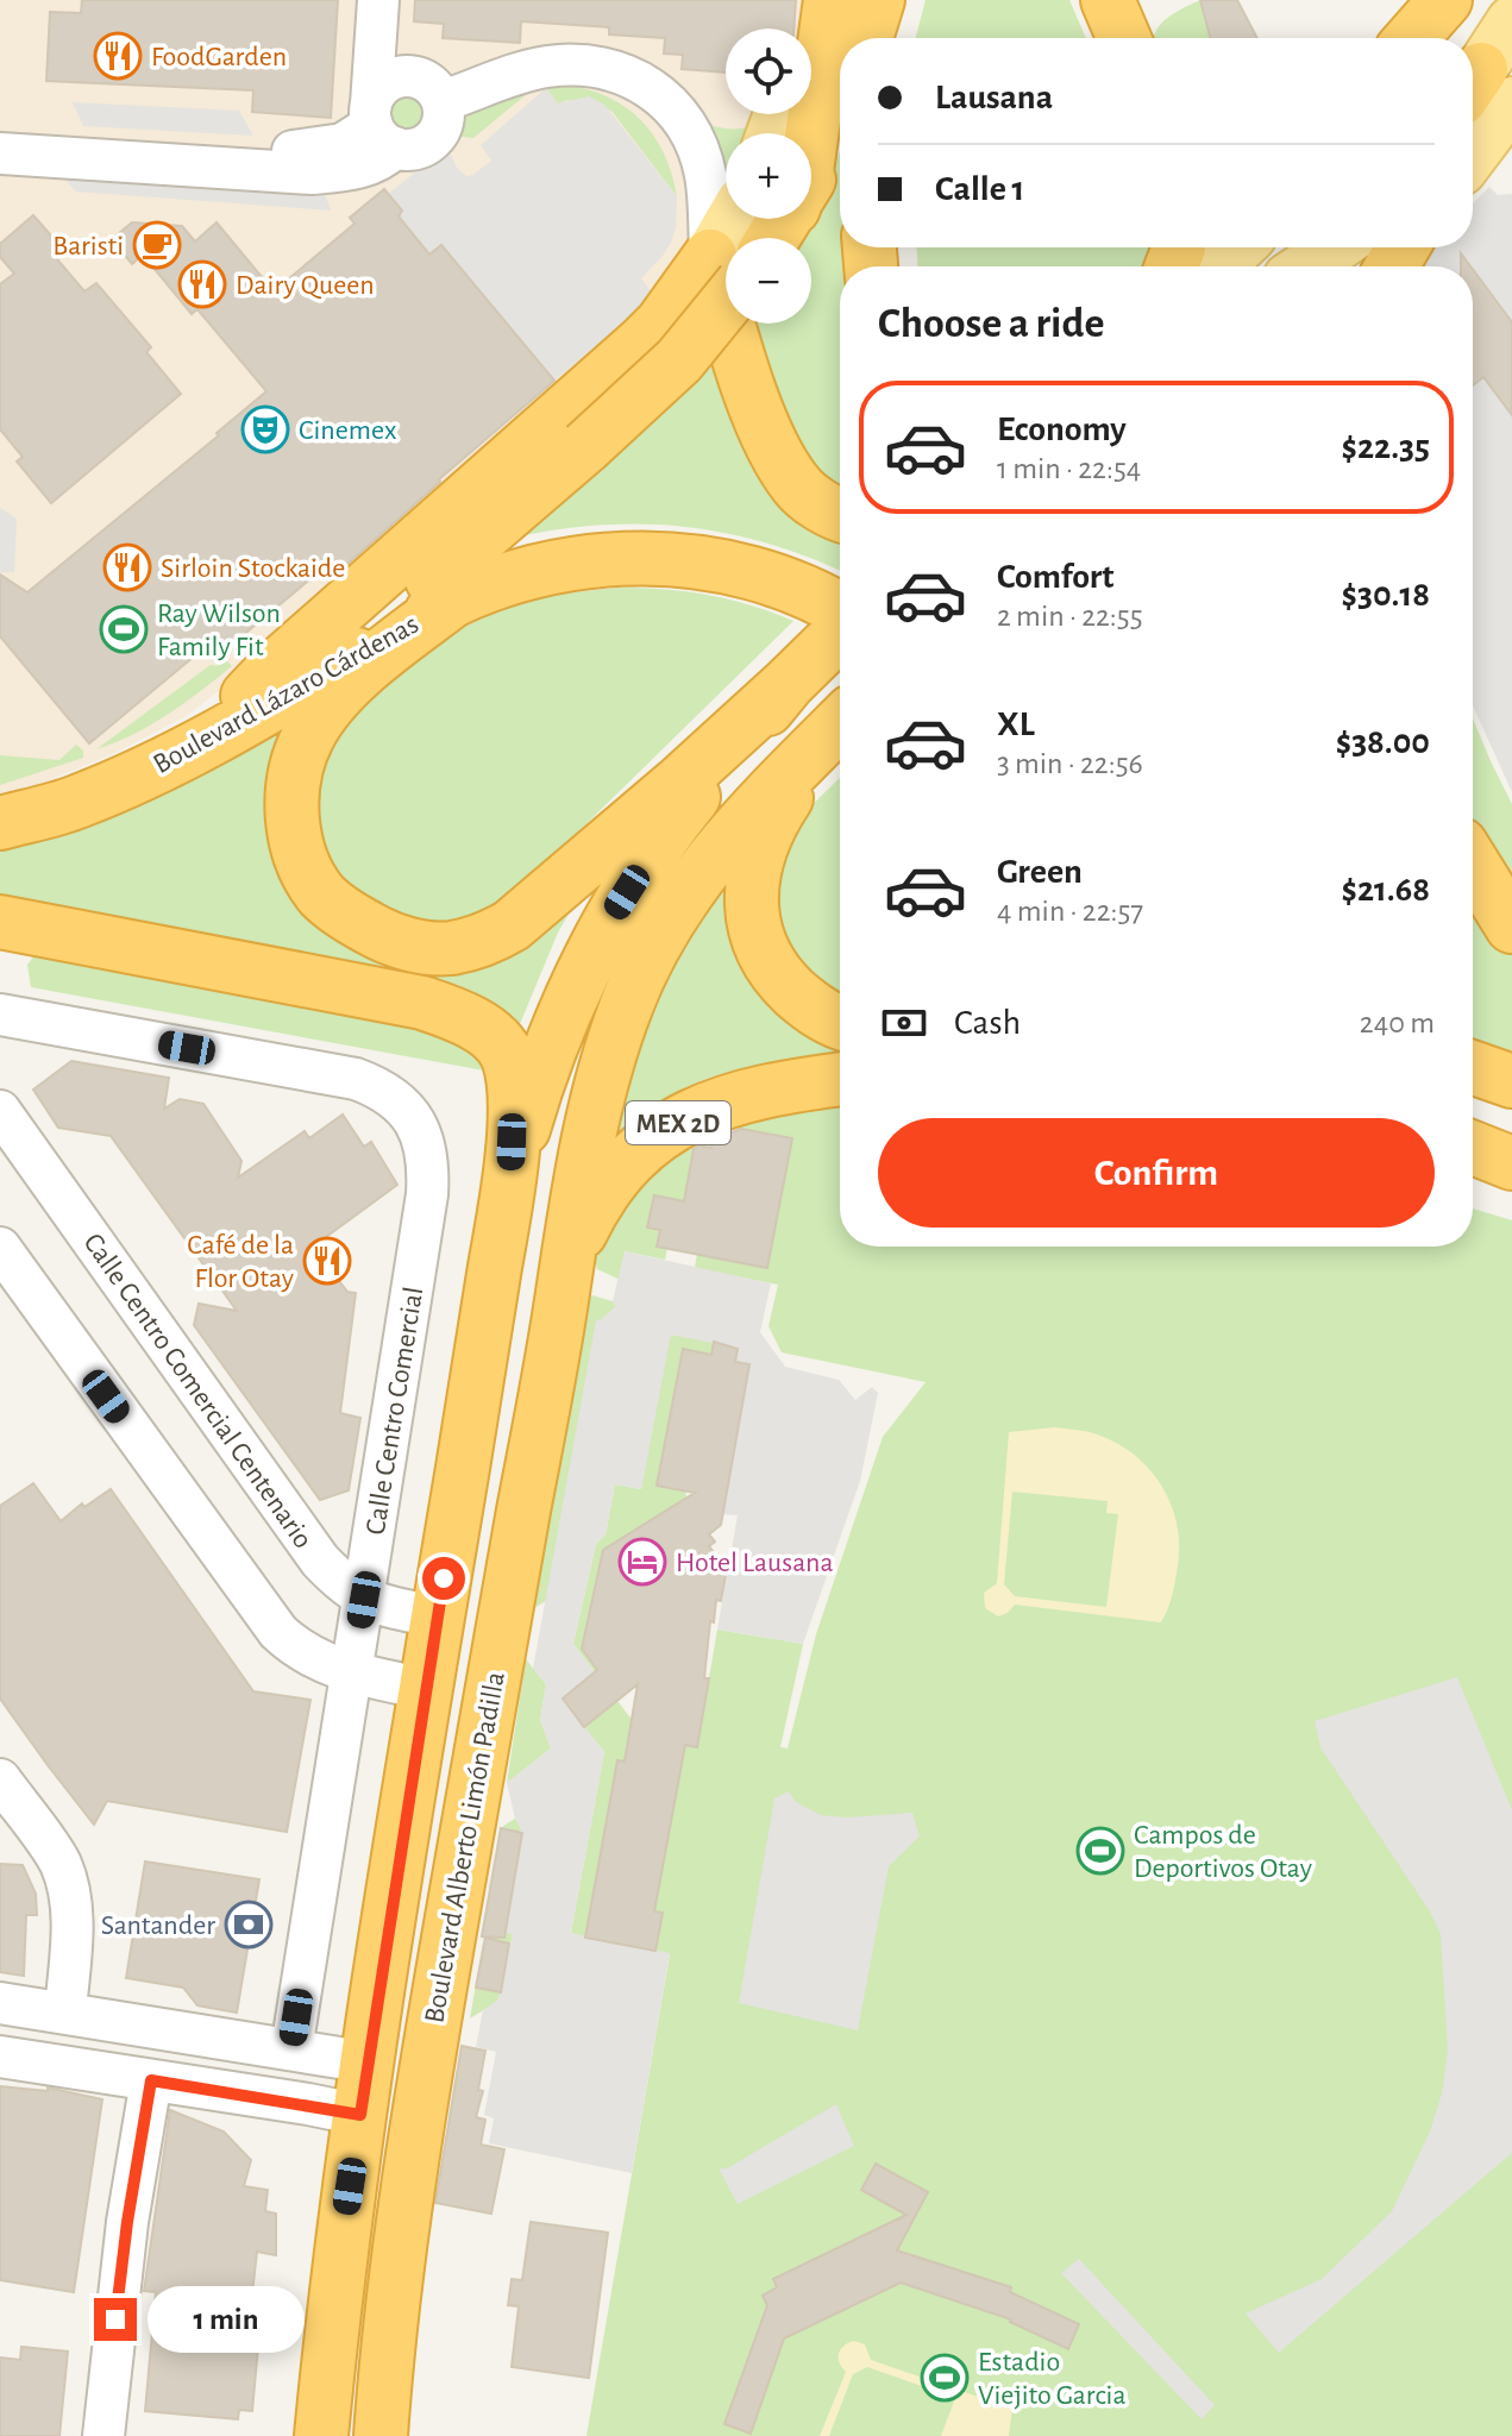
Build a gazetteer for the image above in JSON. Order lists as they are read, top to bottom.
{
  "streets": {
    "highway": ["Boulevard Lázaro Cárdenas", "MEX 2D", "Boulevard Alberto Limón Padilla"],
    "street": ["Calle Centro Comercial Centenario", "Calle Centro Comercial"]
  },
  "crossings": [
    ["MEX 2D", "Boulevard Alberto Limón Padilla"],
    ["Calle Centro Comercial Centenario", "Calle Centro Comercial"],
    ["Calle Centro Comercial Centenario", "Boulevard Alberto Limón Padilla"]
  ],
  "places": {
    "restaurant": [
      "FoodGarden",
      "Dairy Queen",
      "Sirloin Stockaide",
      "Café de la Flor Otay"
    ],
    "cafe": ["Baristi"],
    "theatre": ["Cinemex"],
    "sports": ["Ray Wilson Family Fit", "Campos de Deportivos Otay", "Estadio Viejito Garcia"],
    "hotel": ["Hotel Lausana"],
    "bank": ["Santander"]
  },
  "page": {
    "map_buttons": ["+", "−"],
    "banner": ["Lausana", "Calle 1"],
    "heading": "Choose a ride",
    "list": [
      {
        "name": "Economy",
        "note": "1 min · 22:54",
        "value": "$22.35"
      },
      {
        "name": "Comfort",
        "note": "2 min · 22:55",
        "value": "$30.18"
      },
      {
        "name": "XL",
        "note": "3 min · 22:56",
        "value": "$38.00"
      },
      {
        "name": "Green",
        "note": "4 min · 22:57",
        "value": "$21.68"
      }
    ],
    "pay": ["Cash", "240 m"],
    "buttons": "Confirm",
    "bubble": "1 min"
  }
}
